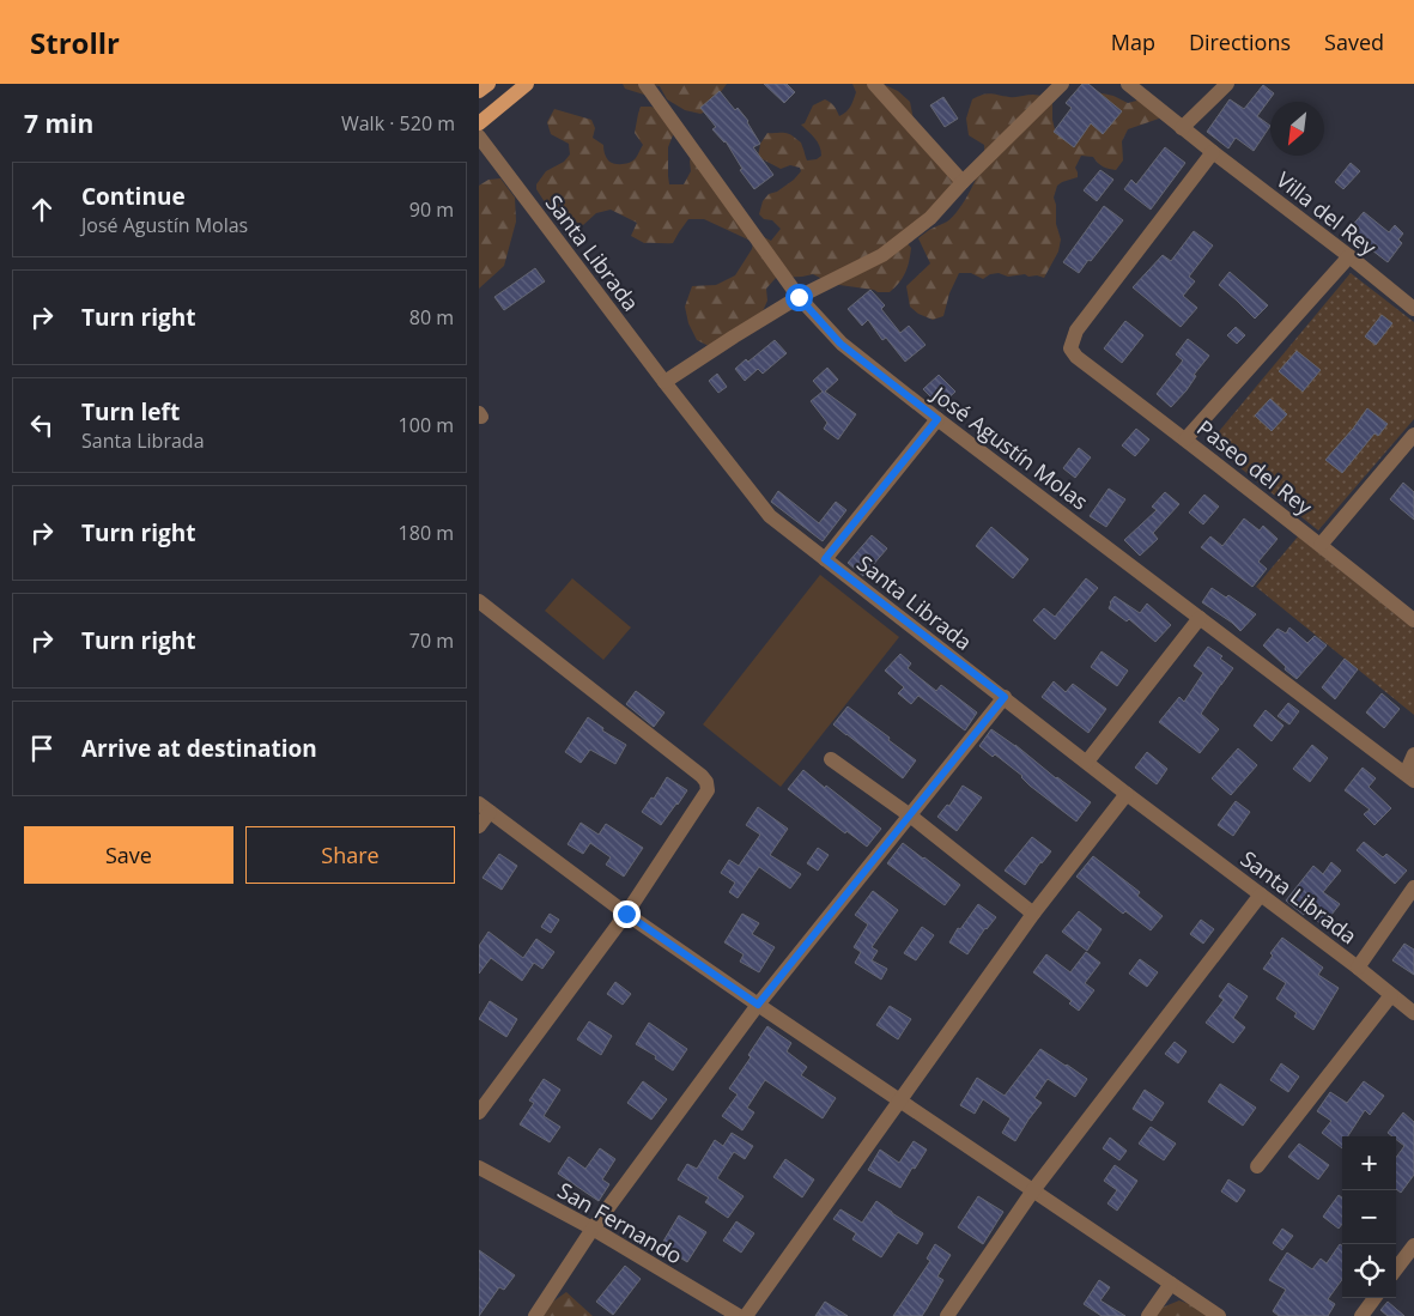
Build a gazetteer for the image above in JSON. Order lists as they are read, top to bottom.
{
  "streets": {
    "street": [
      "Villa del Rey",
      "Santa Librada",
      "José Agustín Molas",
      "Paseo del Rey",
      "San Fernando"
    ]
  },
  "crossings": [
    ["Villa del Rey", "Paseo del Rey"]
  ],
  "north": "bottom left",
  "page": {
    "header": "Strollr",
    "nav": ["Map", "Directions", "Saved"],
    "heading": ["7 min", "Walk · 520 m"],
    "list": [
      ["Continue", "José Agustín Molas", "90 m"],
      ["Turn right", "80 m"],
      ["Turn left", "Santa Librada", "100 m"],
      ["Turn right", "180 m"],
      ["Turn right", "70 m"],
      "Arrive at destination"
    ],
    "buttons": ["Save", "Share"],
    "map_buttons": ["+", "−"]
  }
}
